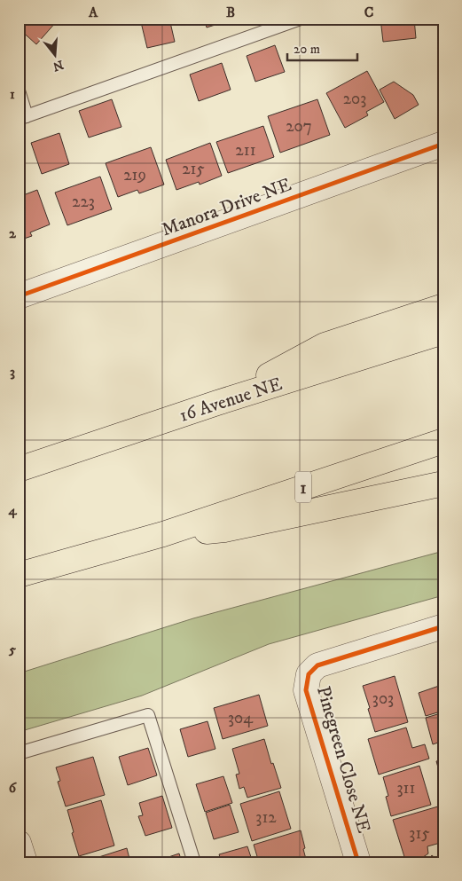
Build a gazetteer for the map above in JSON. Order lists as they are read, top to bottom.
{
  "streets": {
    "highway": ["16 Avenue NE", "1"],
    "street": ["Manora Drive NE", "Pinegreen Close NE"]
  },
  "house_numbers": [
    "203",
    "207",
    "211",
    "215",
    "219",
    "223",
    "303",
    "304",
    "311",
    "312",
    "315"
  ],
  "scale_bar": "20 m",
  "north": "bottom",
  "grid": {
    "columns": ["A", "B", "C"],
    "rows": [
      "1",
      "2",
      "3",
      "4",
      "5",
      "6"
    ]
  }
}
